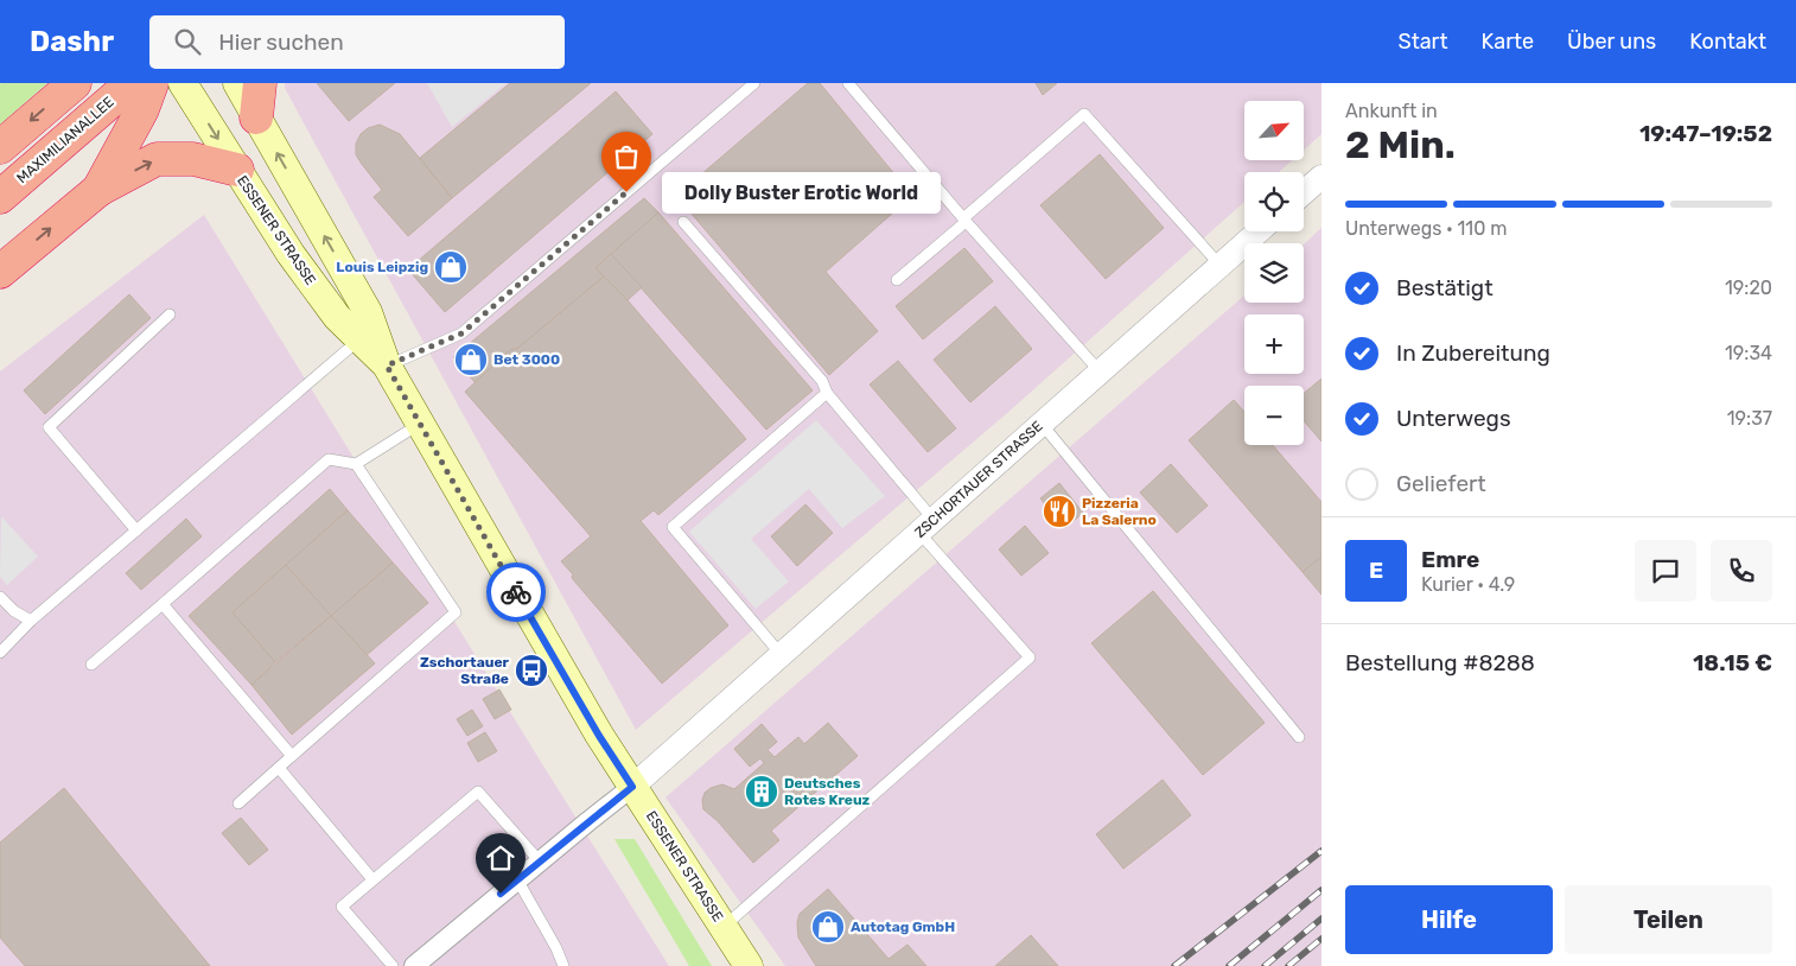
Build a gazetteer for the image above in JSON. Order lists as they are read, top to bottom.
{
  "streets": {
    "highway": ["MAXIMILIANALLEE"],
    "main road": ["ESSENER STRASSE"],
    "street": ["ZSCHORTAUER STRASSE"]
  },
  "crossings": [
    ["ESSENER STRASSE", "ZSCHORTAUER STRASSE"]
  ],
  "places": {
    "other": ["Dolly Buster Erotic World"],
    "shop": ["Louis Leipzig", "Bet 3000", "Autotag GmbH"],
    "restaurant": ["Pizzeria La Salerno"],
    "bus stop": ["Zschortauer Straße"],
    "building": ["Deutsches Rotes Kreuz"]
  },
  "north": "top right",
  "page": {
    "header": "Dashr",
    "search": "Hier suchen",
    "nav": [
      "Start",
      "Karte",
      "Über uns",
      "Kontakt"
    ],
    "heading": ["2 Min.", "Ankunft in", "19:47–19:52"],
    "panel": [
      "Emre",
      "Kurier · 4.9",
      "Bestellung #8288",
      "18.15 €"
    ],
    "map_buttons": ["+", "−"],
    "bubble": "Dolly Buster Erotic World",
    "bar": "Unterwegs · 110 m",
    "list": [
      ["Bestätigt", "19:20"],
      ["In Zubereitung", "19:34"],
      ["Unterwegs", "19:37"],
      "Geliefert"
    ],
    "round": "E",
    "buttons": ["Hilfe", "Teilen"]
  }
}
